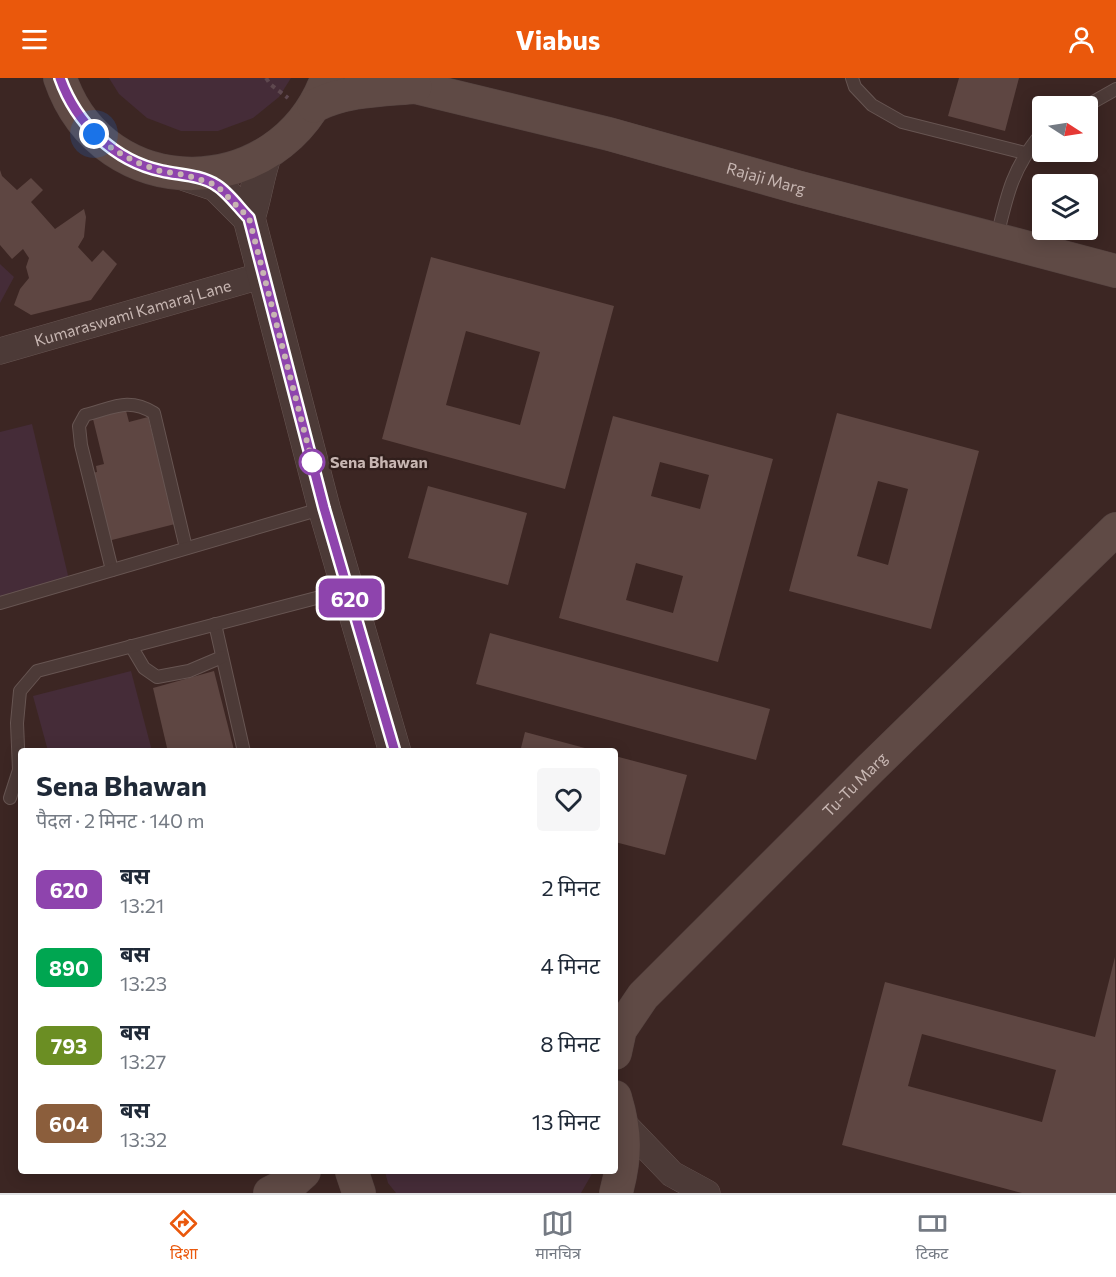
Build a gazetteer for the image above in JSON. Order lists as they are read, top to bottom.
{
  "streets": {
    "main road": ["Rajaji Marg", "Tu-Tu Marg"],
    "street": ["Kumaraswami Kamaraj Lane"]
  },
  "places": ["Sena Bhawan"],
  "lines": ["bus line 620"],
  "north": "right",
  "page": {
    "header": "Viabus",
    "on_map": "620",
    "heading": ["Sena Bhawan", "पैदल · 2 मिनट · 140 m"],
    "list": [
      {
        "mark": "620",
        "name": "बस",
        "note": "13:21",
        "value": "2 मिनट"
      },
      {
        "mark": "890",
        "name": "बस",
        "note": "13:23",
        "value": "4 मिनट"
      },
      {
        "mark": "793",
        "name": "बस",
        "note": "13:27",
        "value": "8 मिनट"
      },
      {
        "mark": "604",
        "name": "बस",
        "note": "13:32",
        "value": "13 मिनट"
      }
    ],
    "tabs": ["दिशा", "मानचित्र", "टिकट"]
  }
}
